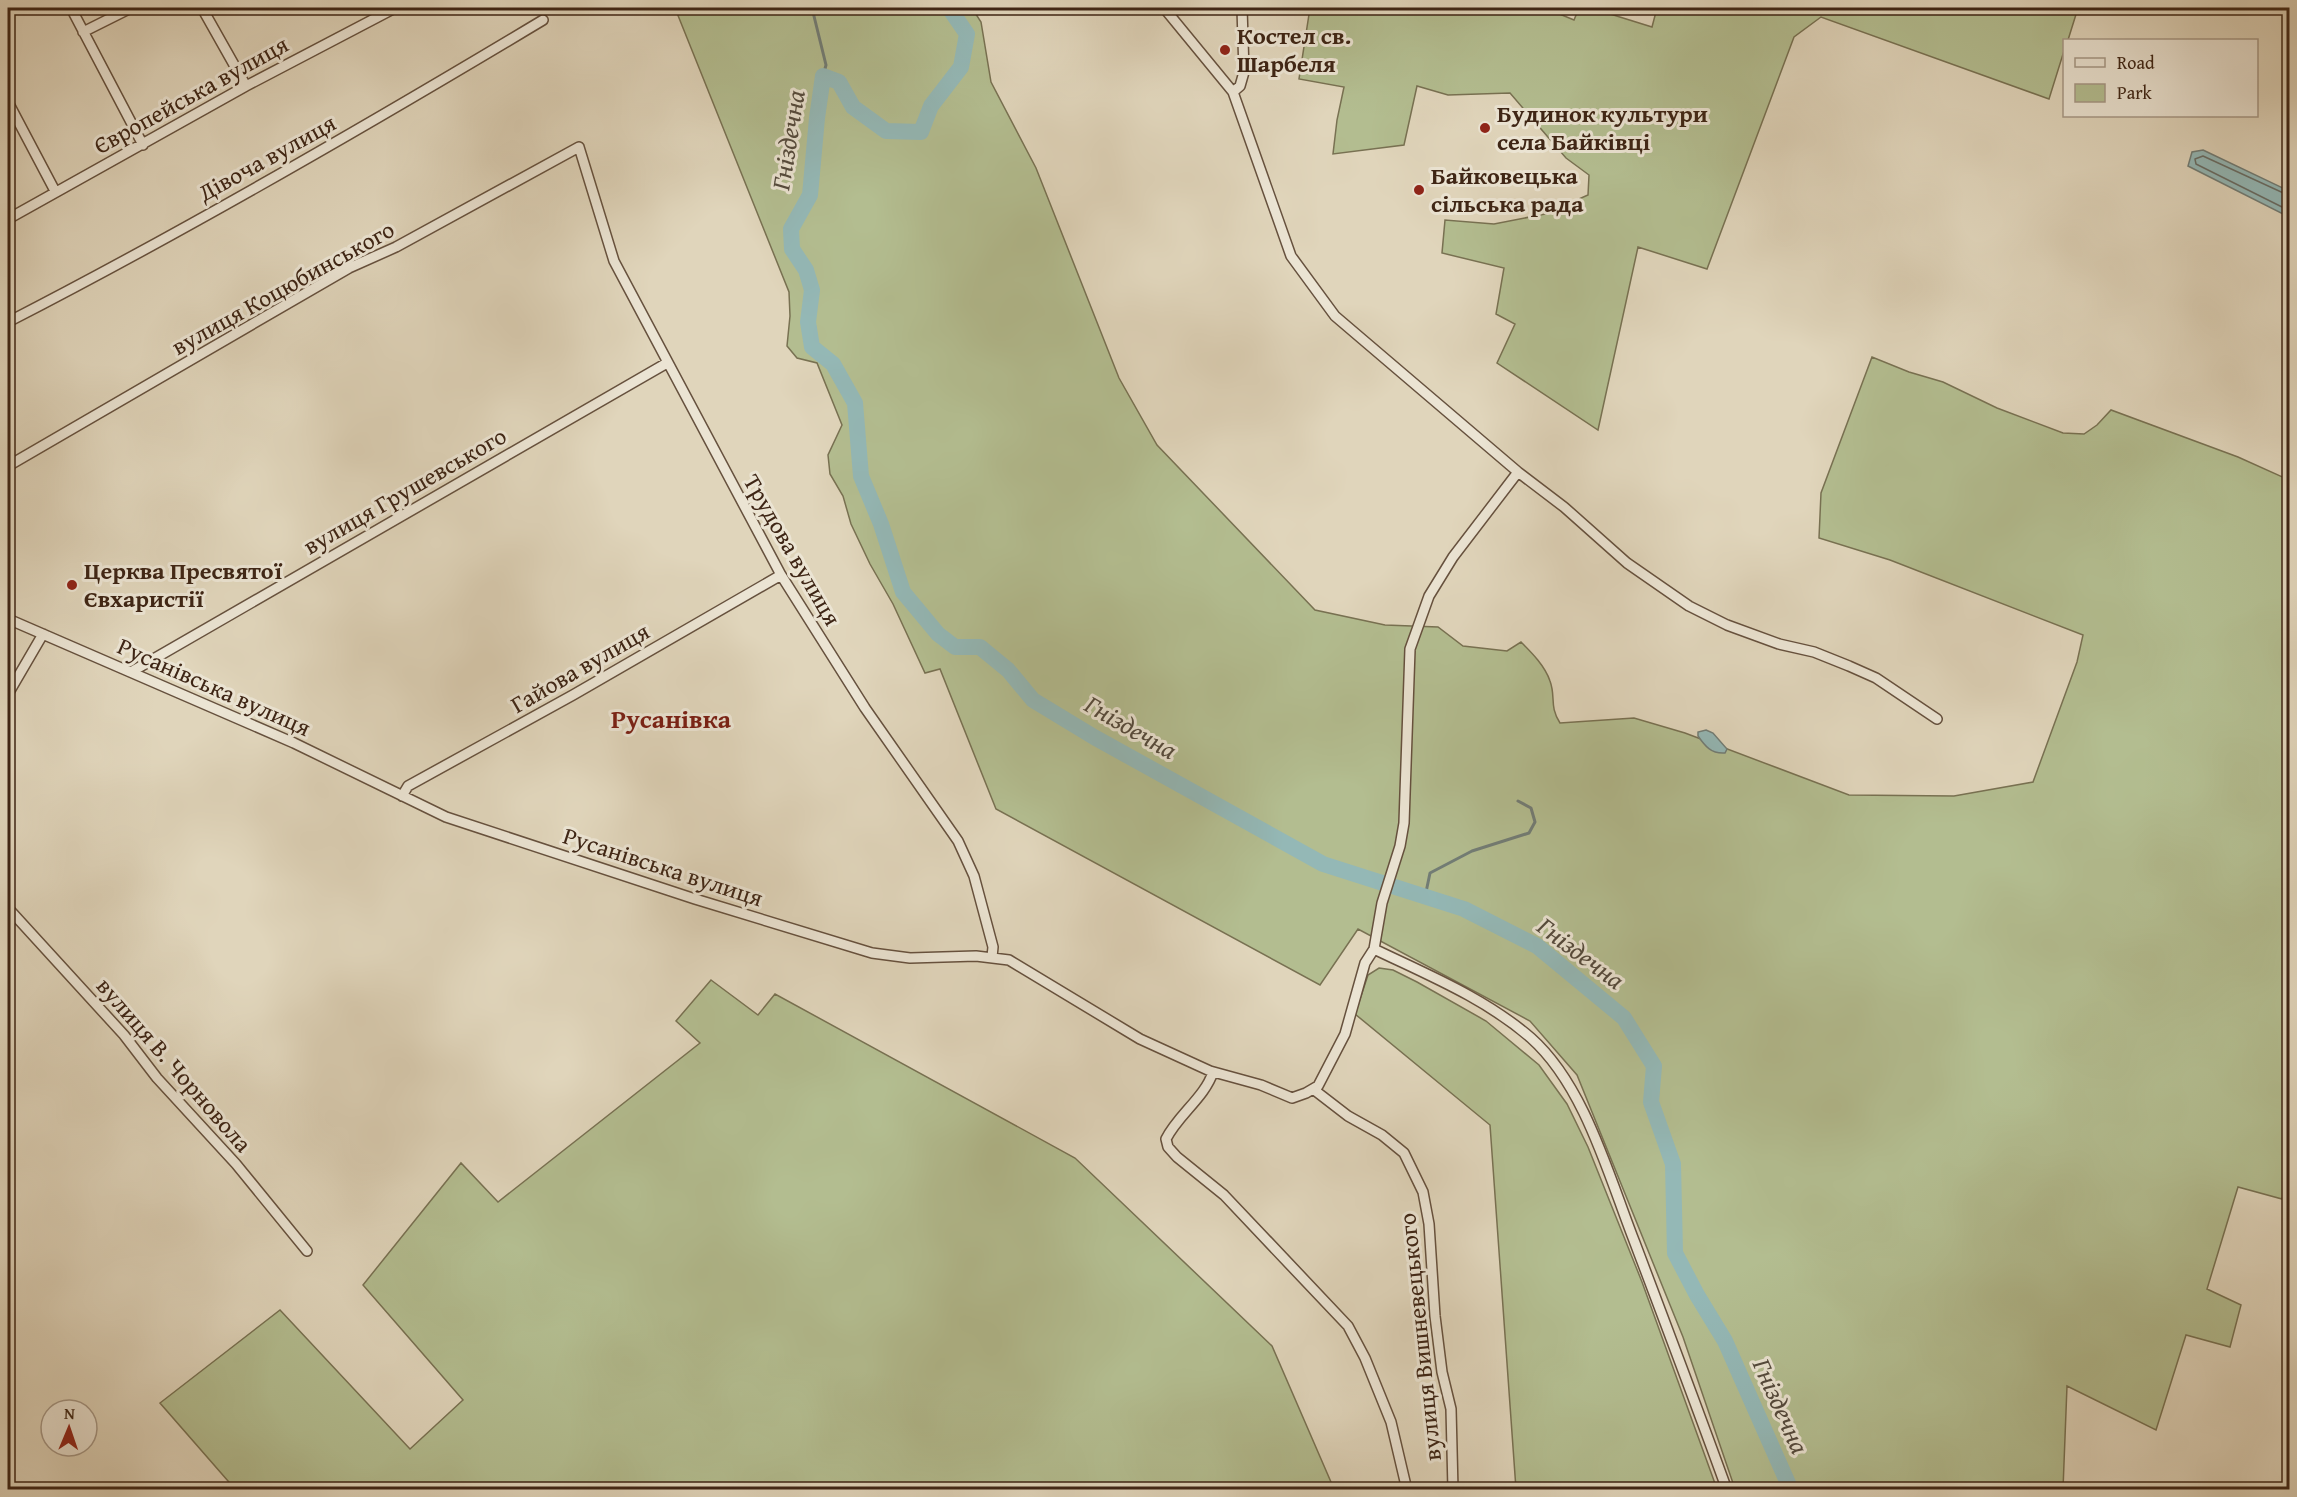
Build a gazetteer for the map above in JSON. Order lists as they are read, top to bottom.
{
  "streets": {
    "street": [
      "Європейська вулиця",
      "Дівоча вулиця",
      "вулиця Коцюбинського",
      "вулиця Грушевського",
      "Трудова вулиця",
      "Гайова вулиця",
      "Русанівська вулиця",
      "вулиця В. Чорновола",
      "вулиця Вишневецького"
    ]
  },
  "crossings": [
    ["вулиця Коцюбинського", "Трудова вулиця"],
    ["вулиця Грушевського", "Трудова вулиця"],
    ["вулиця Грушевського", "Русанівська вулиця"],
    ["Трудова вулиця", "Гайова вулиця"],
    ["Трудова вулиця", "Русанівська вулиця"],
    ["Гайова вулиця", "Русанівська вулиця"],
    ["Русанівська вулиця", "вулиця Вишневецького"]
  ],
  "districts": ["Русанівка"],
  "water": ["Гніздечна"],
  "places": [
    "Костел св. Шарбеля",
    "Будинок культури села Байківці",
    "Байковецька сільська рада",
    "Церква Пресвятої Євхаристії"
  ],
  "legend": ["Road", "Park"],
  "north": "top"
}
